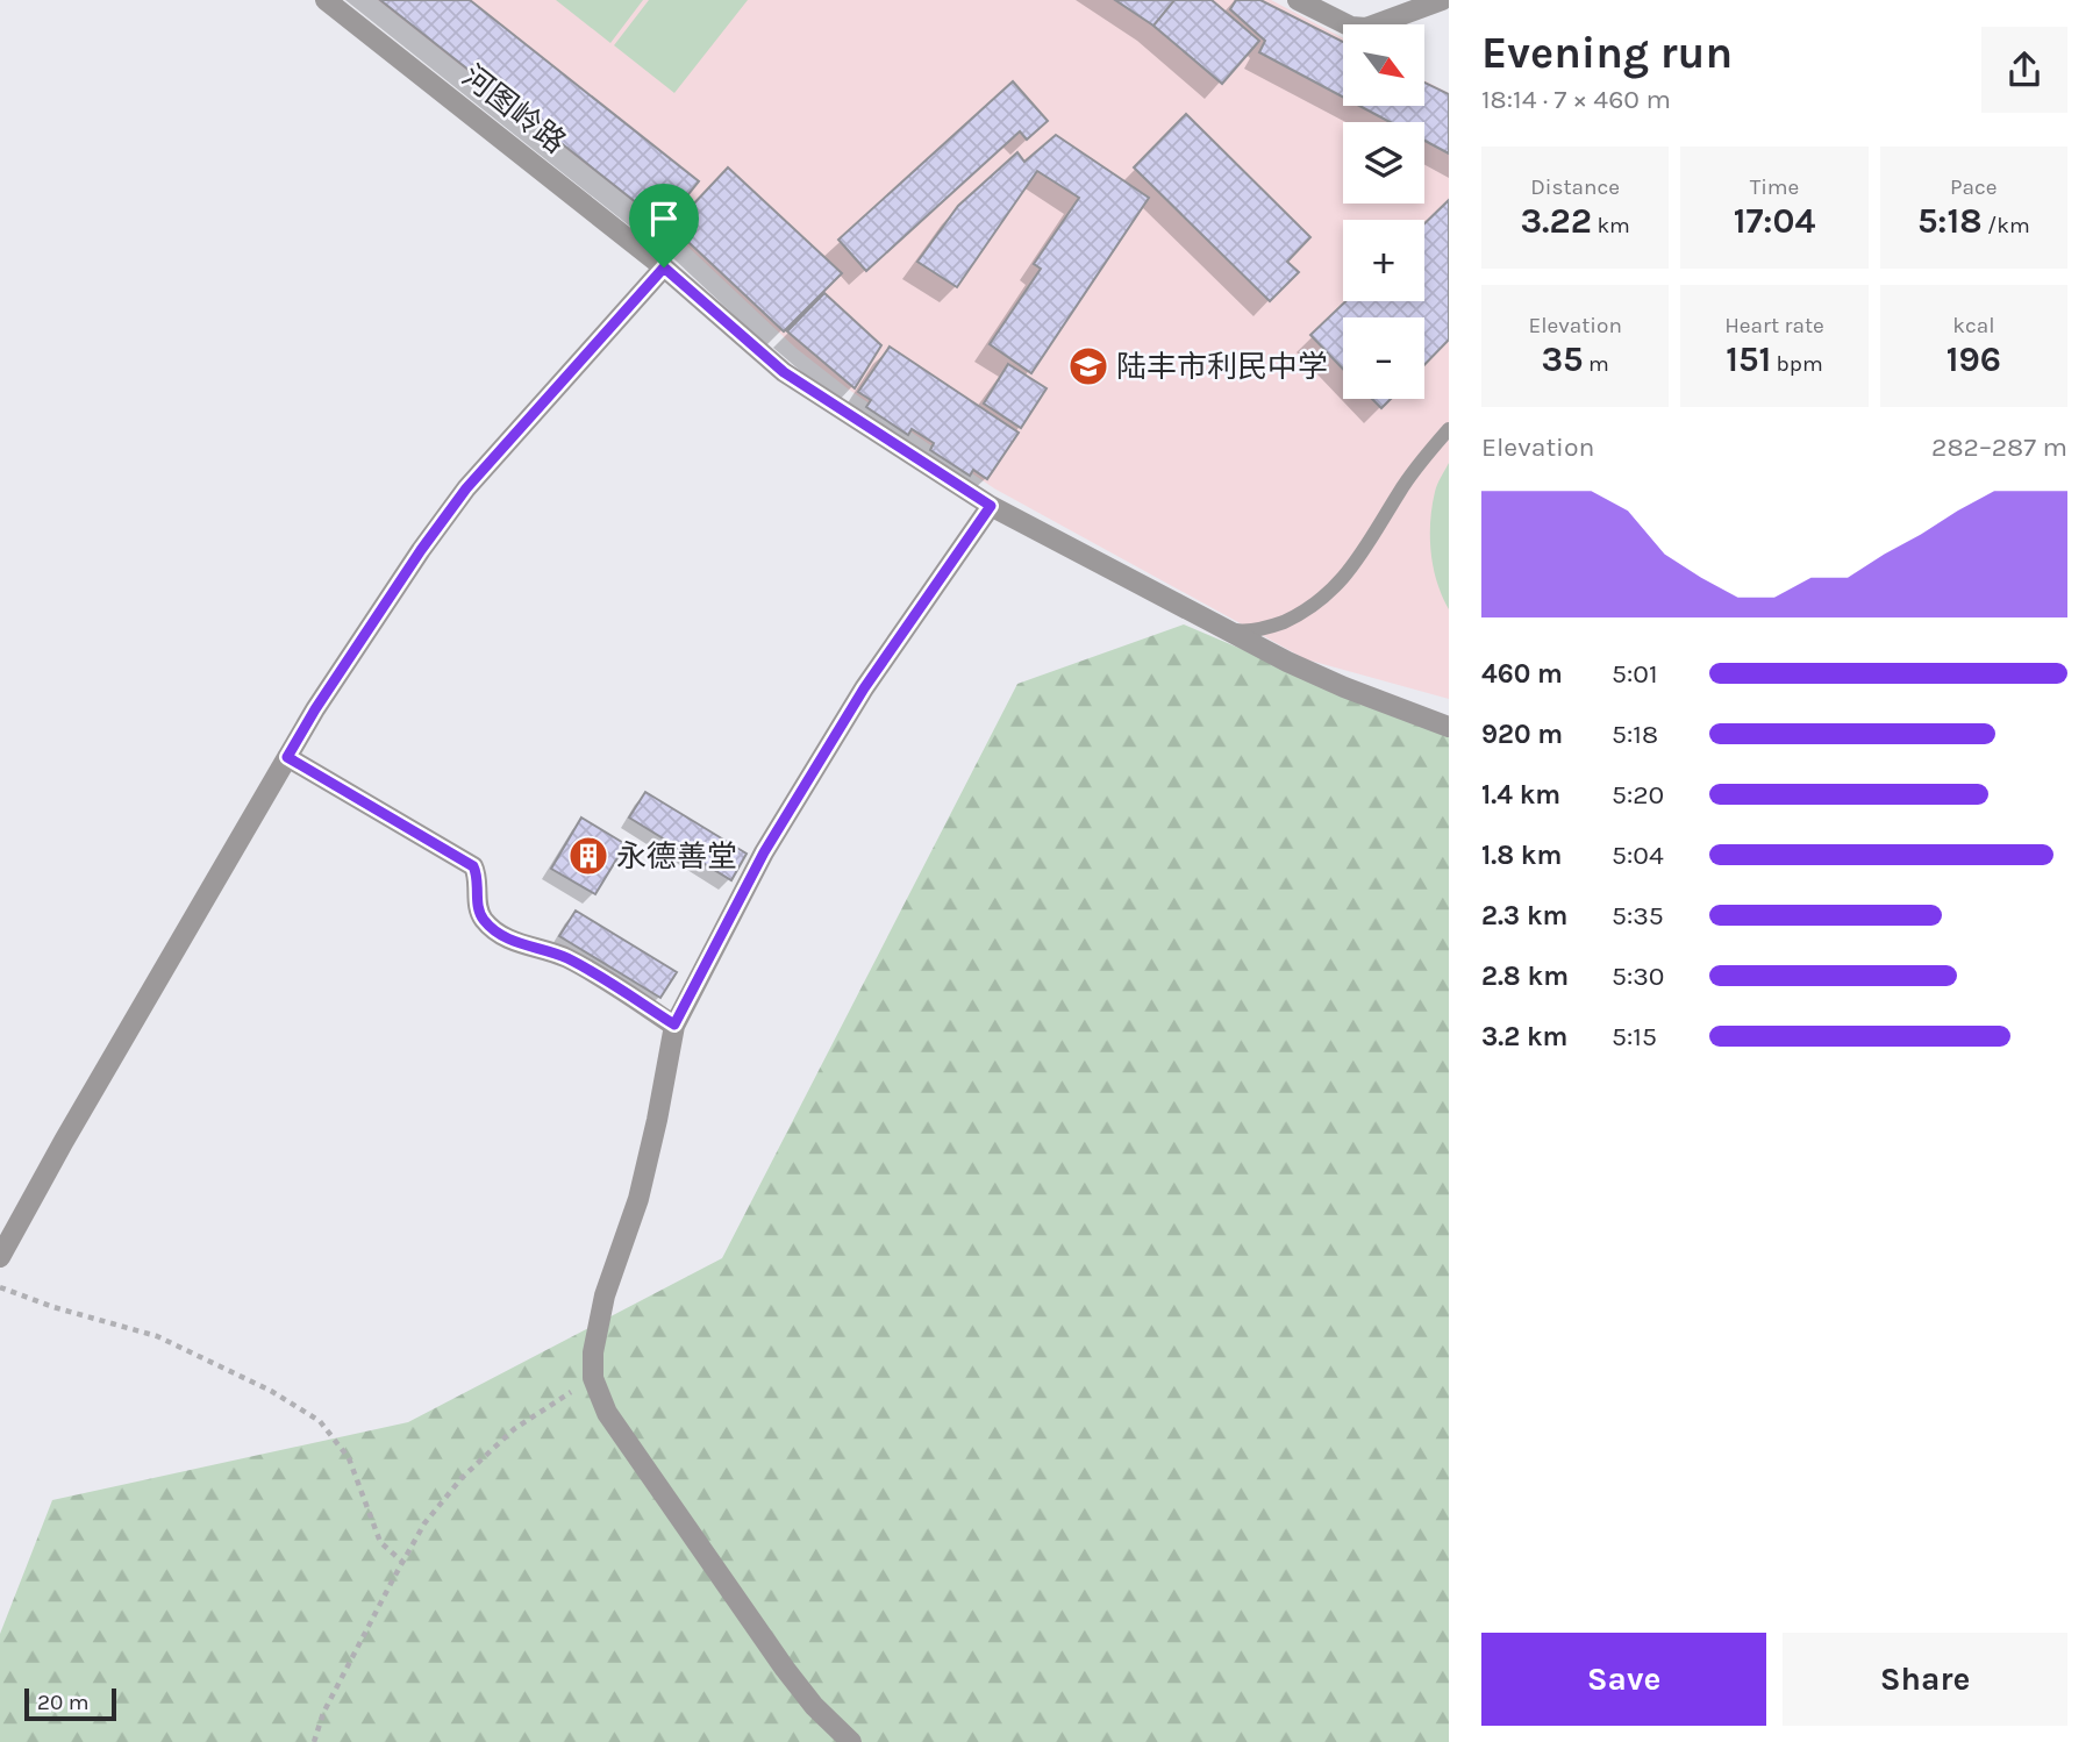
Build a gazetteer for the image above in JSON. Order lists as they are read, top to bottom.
{
  "streets": {
    "street": ["河图岭路"]
  },
  "places": {
    "school or university": ["陆丰市利民中学"],
    "building": ["永德善堂"]
  },
  "scale_bar": "20 m",
  "north": "bottom right",
  "page": {
    "heading": ["Evening run", "18:14 · 7 × 460 m"],
    "map_buttons": ["+", "−"],
    "stats": [
      ["Distance", "3.22 km"],
      ["Time", "17:04"],
      ["Pace", "5:18 /km"],
      ["Elevation", "35 m"],
      ["Heart rate", "151 bpm"],
      ["kcal", "196"]
    ],
    "chart": ["Elevation", "282–287 m"],
    "list": [
      {
        "name": "460 m",
        "note": "5:01"
      },
      {
        "name": "920 m",
        "note": "5:18"
      },
      {
        "name": "1.4 km",
        "note": "5:20"
      },
      {
        "name": "1.8 km",
        "note": "5:04"
      },
      {
        "name": "2.3 km",
        "note": "5:35"
      },
      {
        "name": "2.8 km",
        "note": "5:30"
      },
      {
        "name": "3.2 km",
        "note": "5:15"
      }
    ],
    "buttons": ["Save", "Share"],
    "scale": "20 m"
  }
}
